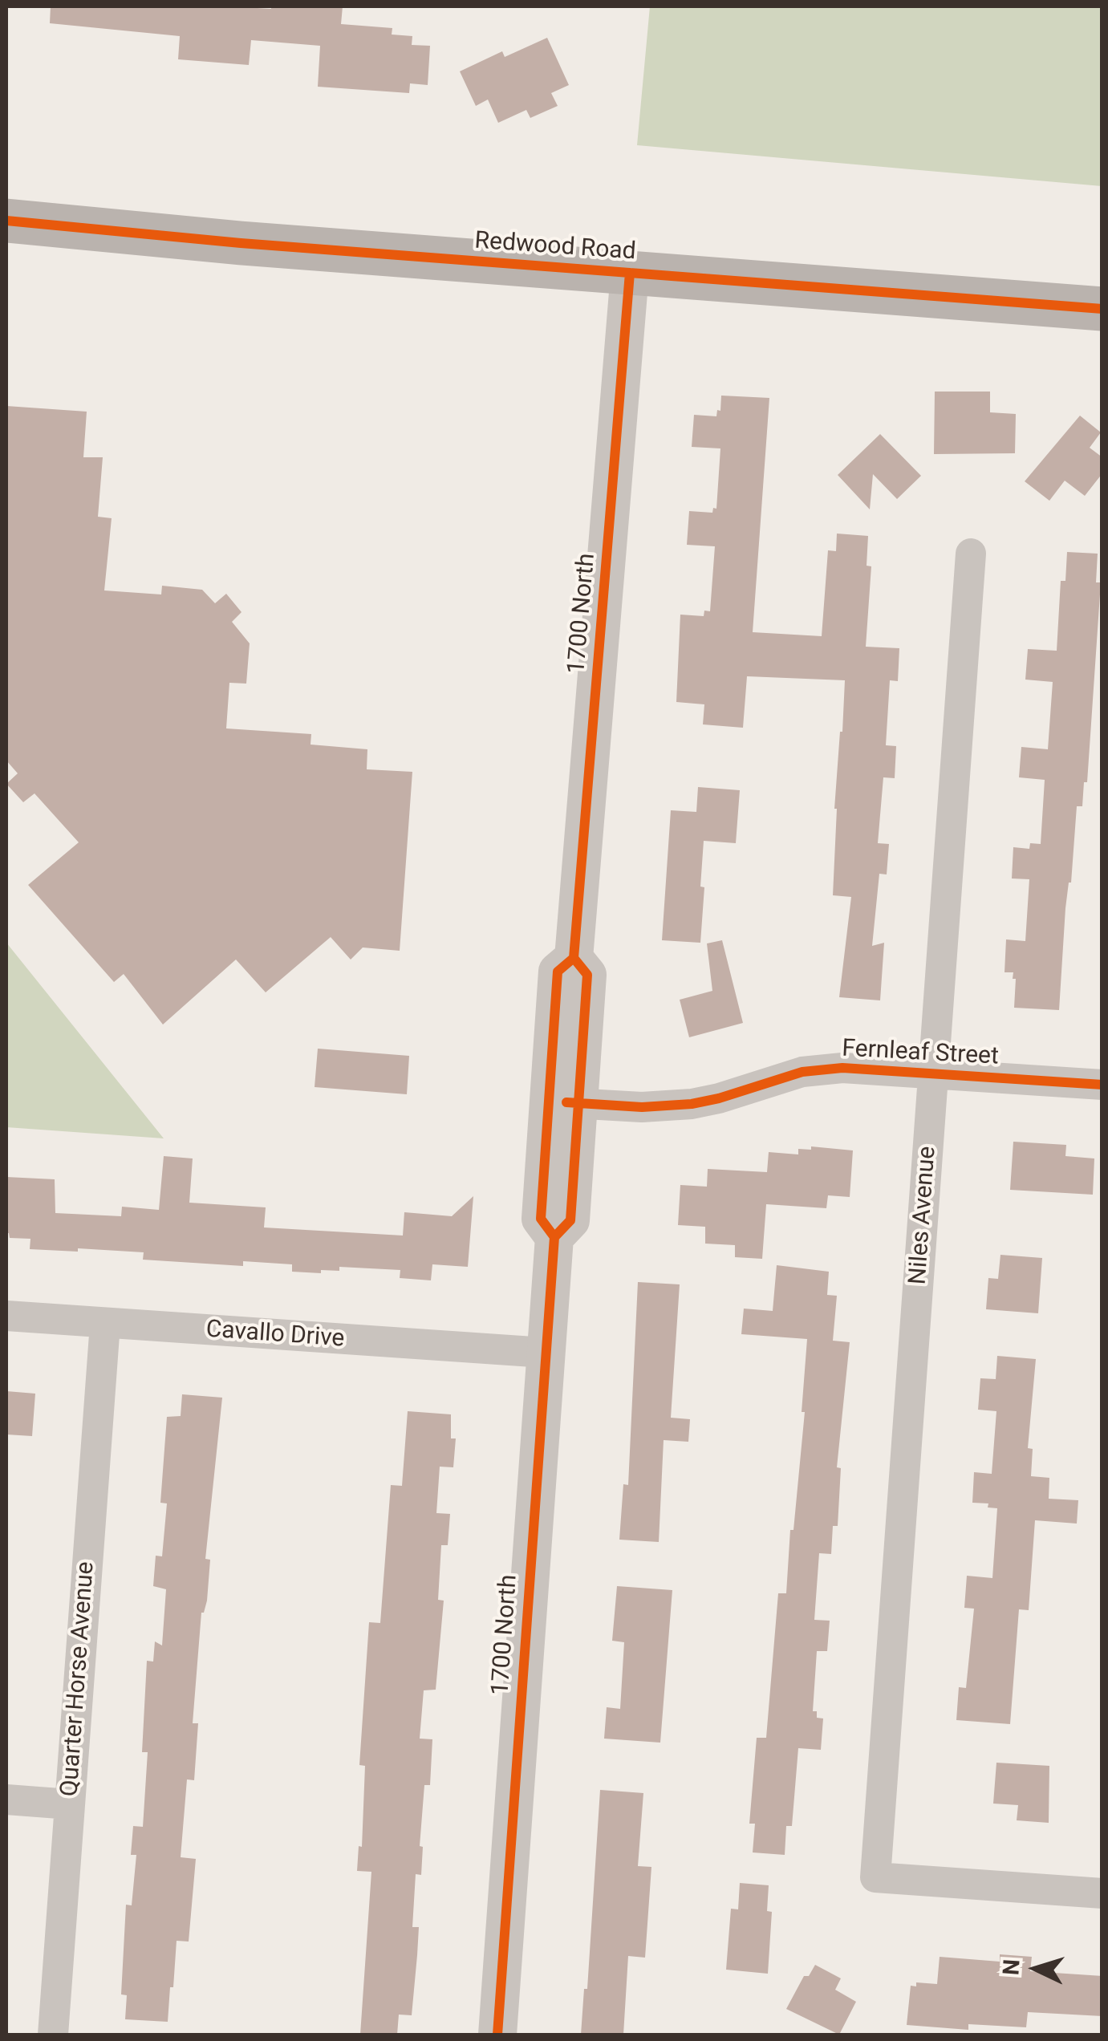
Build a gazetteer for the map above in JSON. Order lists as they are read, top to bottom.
{
  "streets": {
    "main road": ["Redwood Road"],
    "street": [
      "1700 North",
      "Fernleaf Street",
      "Niles Avenue",
      "Cavallo Drive",
      "Quarter Horse Avenue"
    ]
  },
  "crossings": [
    ["Redwood Road", "1700 North"],
    ["1700 North", "Fernleaf Street"],
    ["1700 North", "Cavallo Drive"],
    ["Fernleaf Street", "Niles Avenue"],
    ["Cavallo Drive", "Quarter Horse Avenue"]
  ],
  "north": "left"
}
